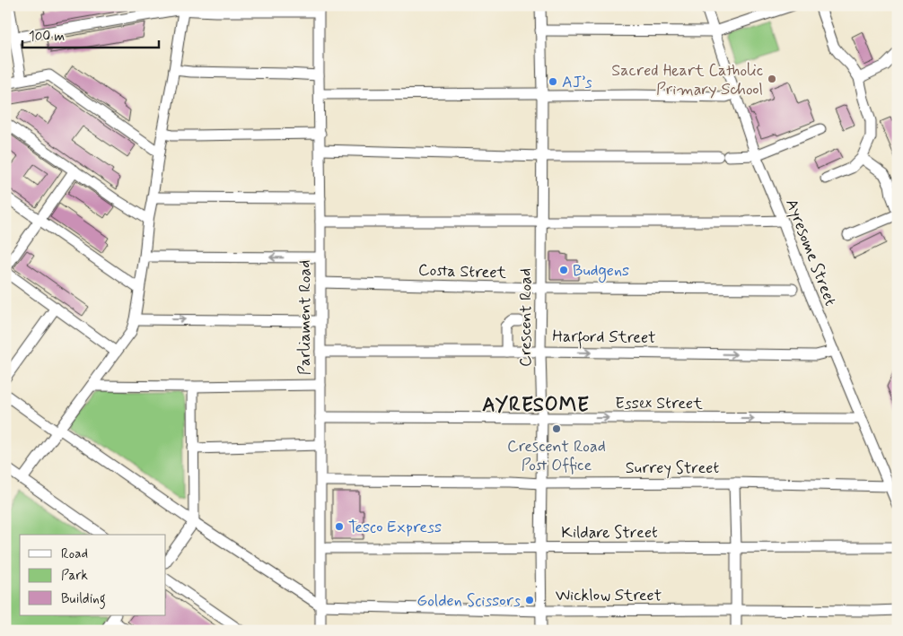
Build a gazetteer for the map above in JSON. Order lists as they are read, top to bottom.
{
  "streets": {
    "street": [
      "Ayresome Street",
      "Costa Street",
      "Parliament Road",
      "Crescent Road",
      "Harford Street",
      "Essex Street",
      "Surrey Street",
      "Kildare Street",
      "Wicklow Street"
    ]
  },
  "crossings": [
    ["Ayresome Street", "Harford Street"],
    ["Ayresome Street", "Essex Street"],
    ["Ayresome Street", "Surrey Street"],
    ["Costa Street", "Parliament Road"],
    ["Costa Street", "Crescent Road"],
    ["Parliament Road", "Harford Street"],
    ["Parliament Road", "Essex Street"],
    ["Parliament Road", "Surrey Street"],
    ["Parliament Road", "Kildare Street"],
    ["Parliament Road", "Wicklow Street"],
    ["Crescent Road", "Harford Street"],
    ["Crescent Road", "Essex Street"],
    ["Crescent Road", "Surrey Street"],
    ["Crescent Road", "Kildare Street"],
    ["Crescent Road", "Wicklow Street"]
  ],
  "one_way": ["Harford Street", "Essex Street"],
  "districts": ["AYRESOME"],
  "places": [
    "Sacred Heart Catholic Primary School",
    "AJ’s",
    "Budgens",
    "Crescent Road Post Office",
    "Tesco Express",
    "Golden Scissors"
  ],
  "legend": ["Road", "Park", "Building"],
  "scale_bar": "100 m"
}
